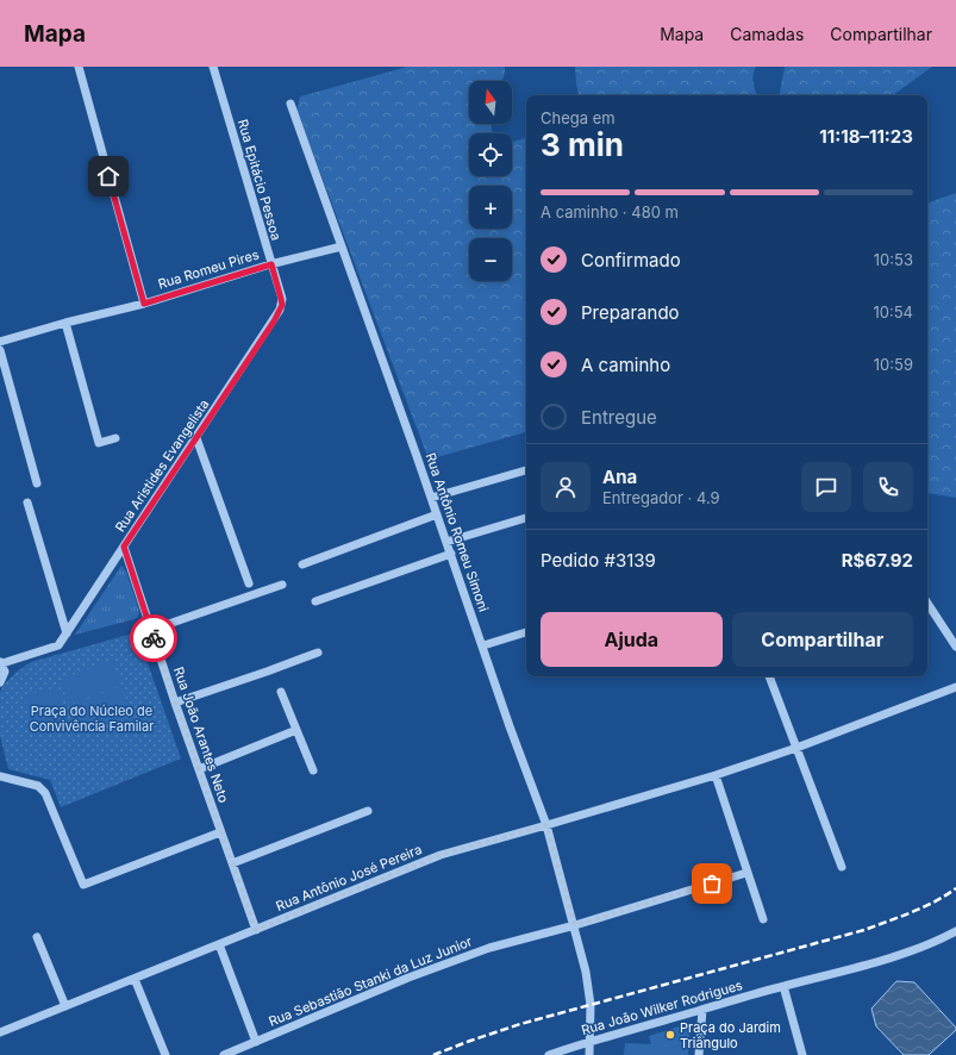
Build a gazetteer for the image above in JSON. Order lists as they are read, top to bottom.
{
  "streets": {
    "street": [
      "Rua Epitácio Pessoa",
      "Rua Romeu Pires",
      "Rua Aristides Evangelista",
      "Rua Antônio Romeu Simoni",
      "Rua João Arantes Neto",
      "Rua Antônio José Pereira",
      "Rua Sebastião Stanki da Luz Junior",
      "Rua João Wilker Rodrigues"
    ]
  },
  "crossings": [
    ["Rua Epitácio Pessoa", "Rua Romeu Pires"],
    ["Rua Epitácio Pessoa", "Rua Aristides Evangelista"],
    ["Rua Romeu Pires", "Rua Antônio Romeu Simoni"],
    ["Rua Aristides Evangelista", "Rua João Arantes Neto"],
    ["Rua Antônio Romeu Simoni", "Rua Antônio José Pereira"],
    ["Rua Antônio Romeu Simoni", "Rua Sebastião Stanki da Luz Junior"],
    ["Rua Antônio Romeu Simoni", "Rua João Wilker Rodrigues"],
    ["Rua João Arantes Neto", "Rua Antônio José Pereira"]
  ],
  "parks": ["Praça do Núcleo de Convivência Familar"],
  "places": ["Praça do Jardim Triângulo"],
  "north": "top",
  "page": {
    "header": "Mapa",
    "nav": ["Mapa", "Camadas", "Compartilhar"],
    "map_buttons": ["+", "−"],
    "heading": ["3 min", "Chega em", "11:18–11:23"],
    "panel": [
      "Ana",
      "Entregador · 4.9",
      "Pedido #3139",
      "R$67.92"
    ],
    "bar": "A caminho · 480 m",
    "list": [
      ["Confirmado", "10:53"],
      ["Preparando", "10:54"],
      ["A caminho", "10:59"],
      "Entregue"
    ],
    "buttons": ["Ajuda", "Compartilhar"]
  }
}
